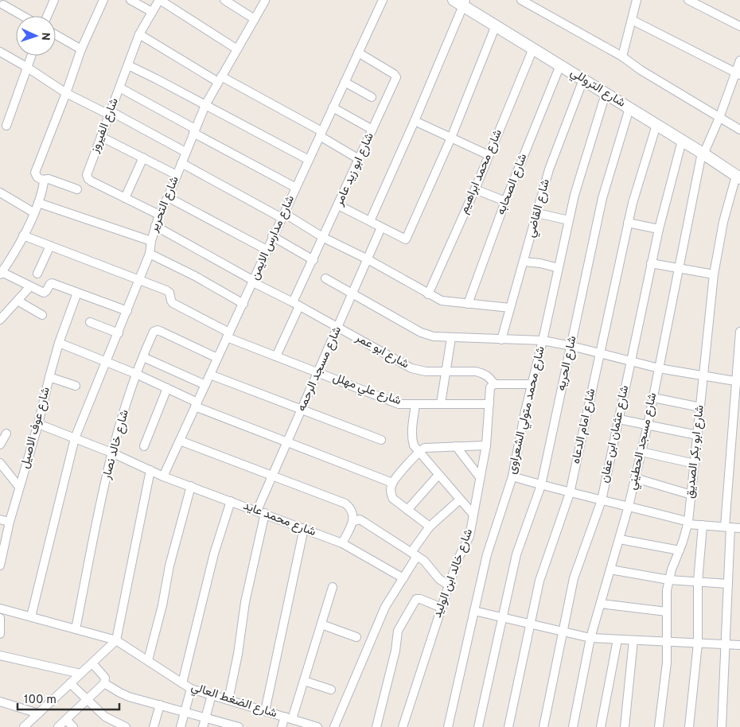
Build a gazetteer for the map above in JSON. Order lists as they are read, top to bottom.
{
  "streets": {
    "street": [
      "شارع التروللي",
      "شارع الفيروز",
      "شارع ابو زيد عامر",
      "شارع محمد ابراهيم",
      "شارع الصحابه",
      "شارع التحرير",
      "شارع القاضي",
      "شارع مدارس الايمن",
      "شارع ابو عمر",
      "شارع الحريه",
      "شارع مسجد الرحمه",
      "شارع علي مهلل",
      "شارع محمد متولي الشعراوى",
      "شارع امام الدعاه",
      "شارع عوف الاصيل",
      "شارع عثمان ابن عفان",
      "شارع مسجد الحطيني",
      "شارع خالد نصار",
      "شارع ابو بكر الصديق",
      "شارع محمد عايد",
      "شارع خالد ابن الوليد",
      "شارع الضغط العالي"
    ]
  },
  "crossings": [
    ["شارع التروللي", "شارع محمد ابراهيم"],
    ["شارع التروللي", "شارع الصحابه"],
    ["شارع التروللي", "شارع القاضي"],
    ["شارع التروللي", "شارع الحريه"],
    ["شارع التروللي", "شارع محمد متولي الشعراوى"],
    ["شارع التروللي", "شارع امام الدعاه"],
    ["شارع التروللي", "شارع عثمان ابن عفان"],
    ["شارع التروللي", "شارع مسجد الحطيني"],
    ["شارع التروللي", "شارع ابو بكر الصديق"],
    ["شارع الفيروز", "شارع التحرير"],
    ["شارع ابو زيد عامر", "شارع مدارس الايمن"],
    ["شارع ابو زيد عامر", "شارع ابو عمر"],
    ["شارع ابو زيد عامر", "شارع علي مهلل"],
    ["شارع التحرير", "شارع ابو عمر"],
    ["شارع التحرير", "شارع علي مهلل"],
    ["شارع التحرير", "شارع محمد عايد"],
    ["شارع التحرير", "شارع الضغط العالي"],
    ["شارع مدارس الايمن", "شارع ابو عمر"],
    ["شارع مدارس الايمن", "شارع علي مهلل"],
    ["شارع مدارس الايمن", "شارع خالد نصار"],
    ["شارع مدارس الايمن", "شارع محمد عايد"],
    ["شارع ابو عمر", "شارع مسجد الرحمه"],
    ["شارع ابو عمر", "شارع خالد ابن الوليد"],
    ["شارع مسجد الرحمه", "شارع علي مهلل"],
    ["شارع مسجد الرحمه", "شارع محمد عايد"],
    ["شارع مسجد الرحمه", "شارع الضغط العالي"],
    ["شارع علي مهلل", "شارع خالد ابن الوليد"],
    ["شارع عوف الاصيل", "شارع محمد عايد"],
    ["شارع خالد نصار", "شارع محمد عايد"],
    ["شارع خالد نصار", "شارع الضغط العالي"]
  ],
  "scale_bar": "100 m",
  "north": "right"
}
